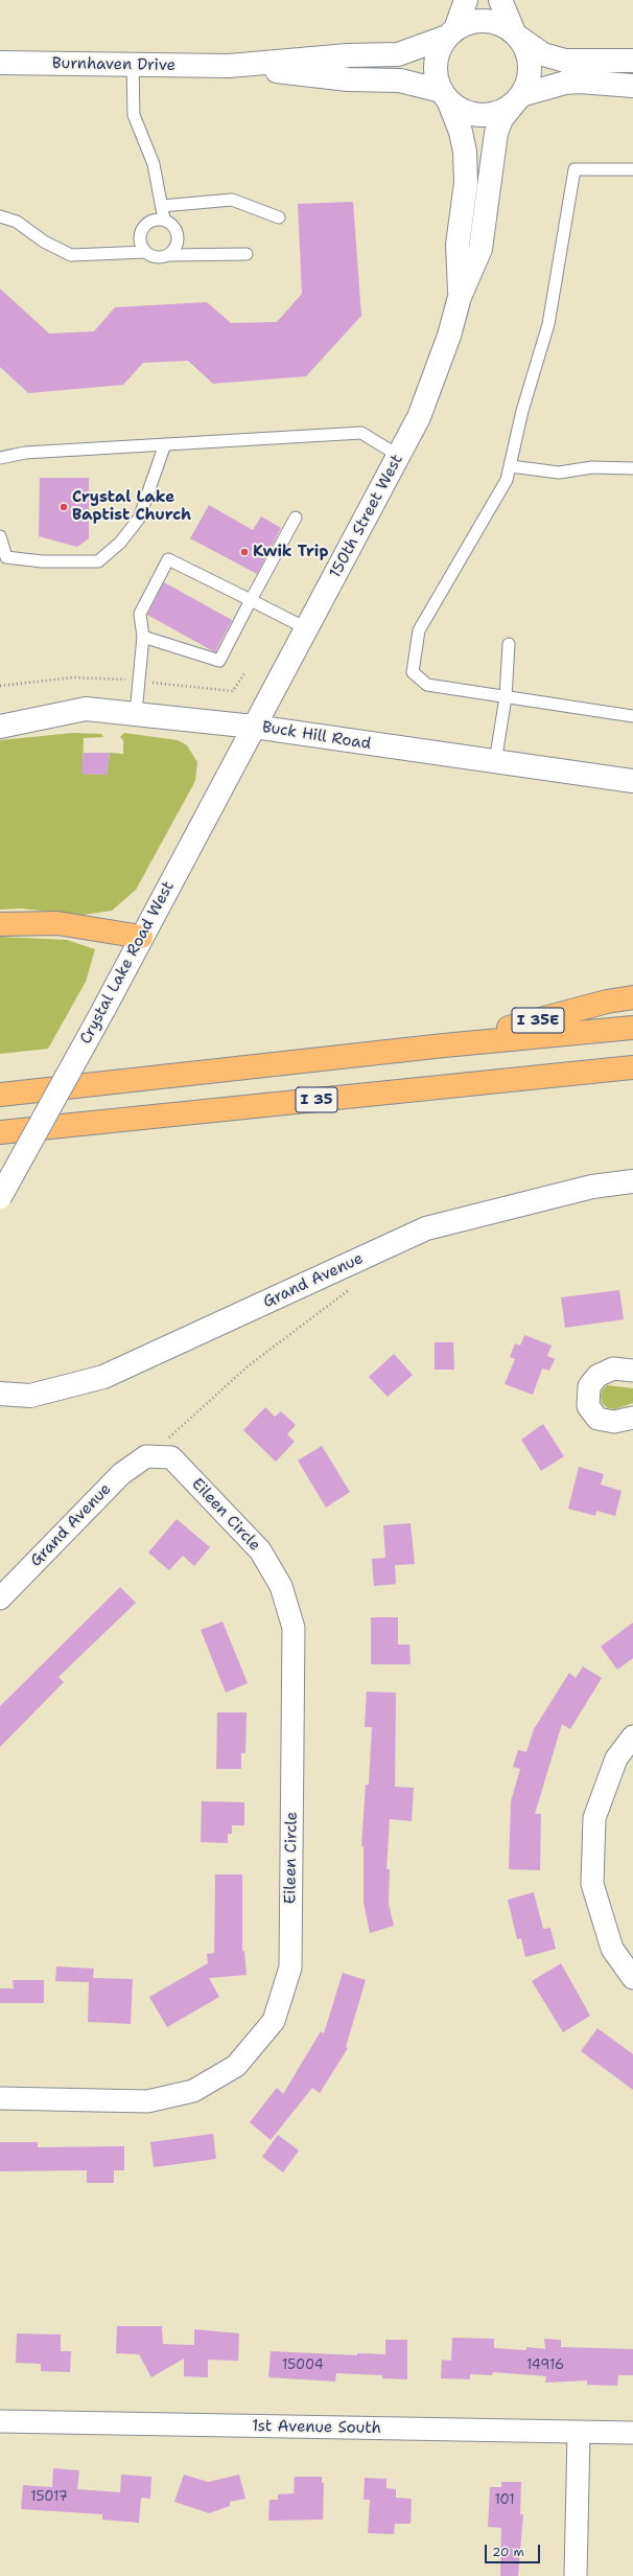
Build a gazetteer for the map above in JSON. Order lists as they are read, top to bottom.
{
  "streets": {
    "highway": ["I 35E", "I 35"],
    "street": [
      "Burnhaven Drive",
      "150th Street West",
      "Buck Hill Road",
      "Crystal Lake Road West",
      "Grand Avenue",
      "Eileen Circle",
      "1st Avenue South"
    ]
  },
  "crossings": [
    ["Burnhaven Drive", "150th Street West"],
    ["150th Street West", "Buck Hill Road"],
    ["150th Street West", "Crystal Lake Road West"],
    ["Buck Hill Road", "Crystal Lake Road West"],
    ["Grand Avenue", "Eileen Circle"]
  ],
  "places": ["Crystal Lake Baptist Church", "Kwik Trip"],
  "house_numbers": [
    "15004",
    "14916",
    "15017",
    "101"
  ],
  "scale_bar": "20 m"
}
